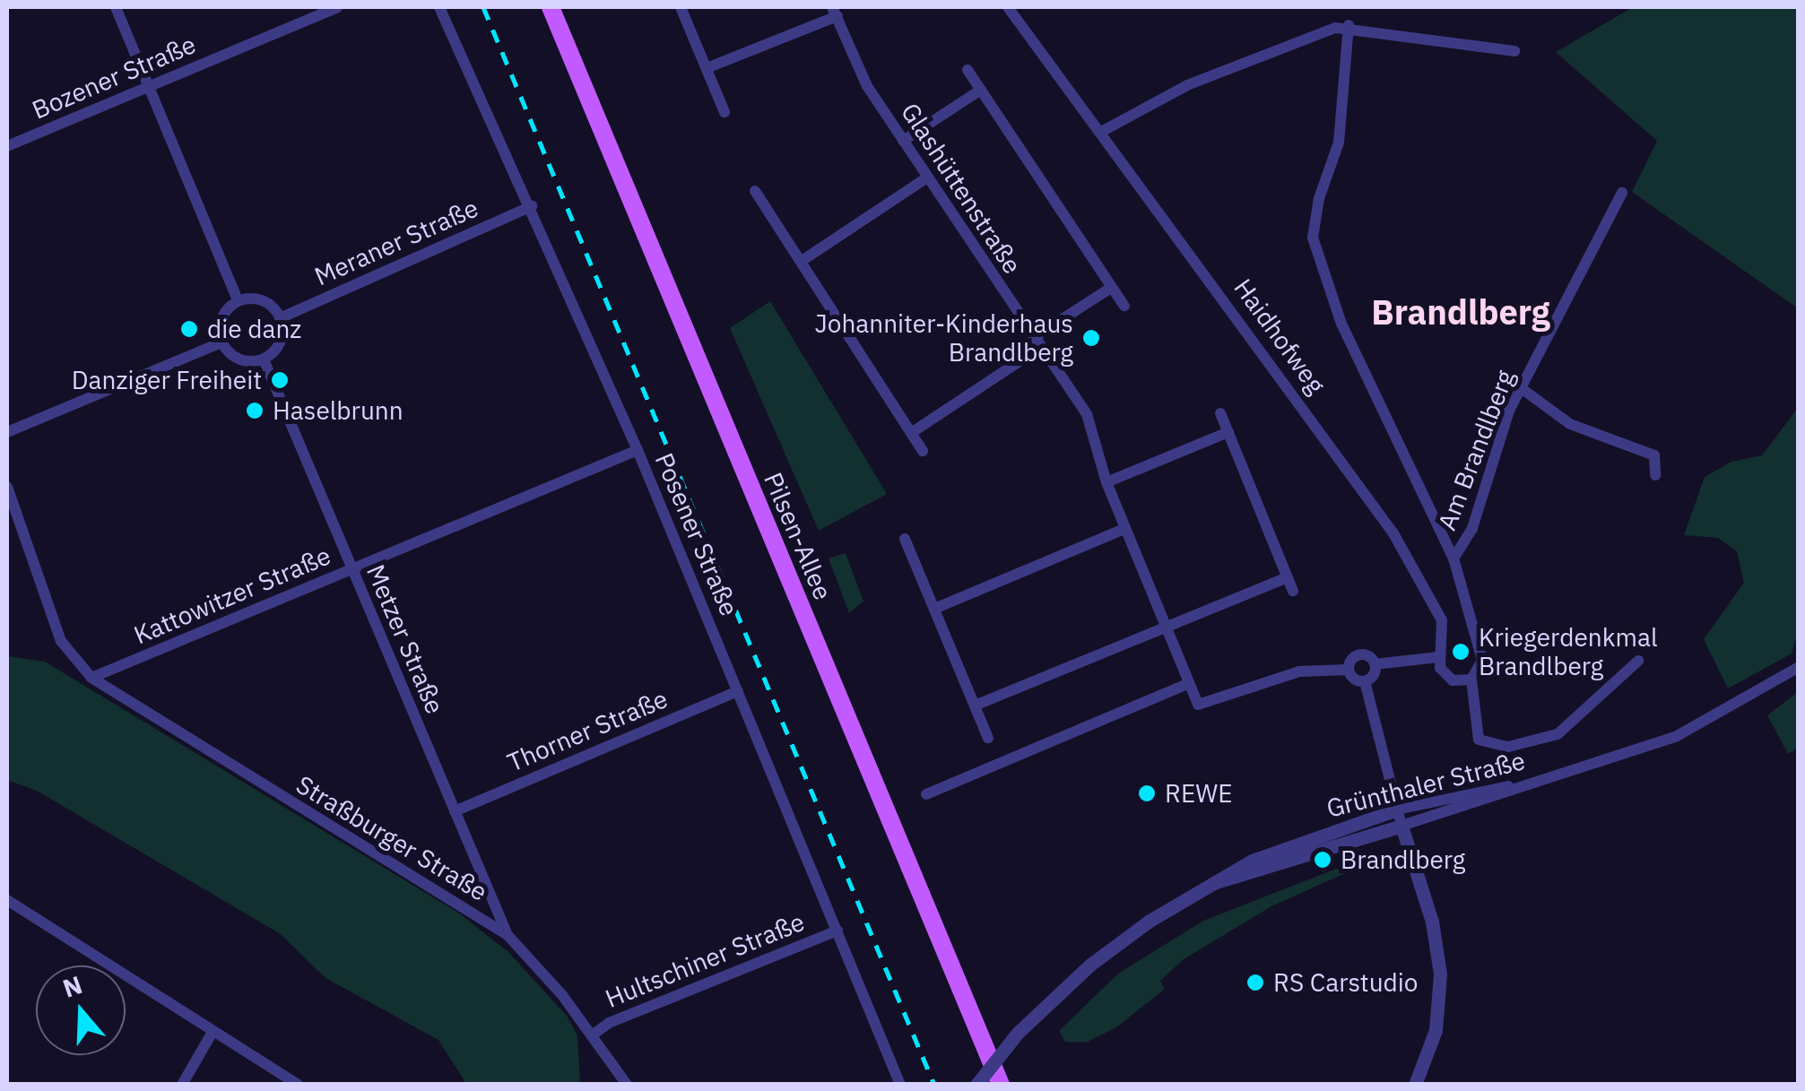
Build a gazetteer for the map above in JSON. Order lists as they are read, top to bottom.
{
  "streets": {
    "main road": ["Pilsen-Allee"],
    "street": [
      "Bozener Straße",
      "Glashüttenstraße",
      "Meraner Straße",
      "Haidhofweg",
      "Am Brandlberg",
      "Posener Straße",
      "Kattowitzer Straße",
      "Metzer Straße",
      "Thorner Straße",
      "Grünthaler Straße",
      "Straßburger Straße",
      "Hultschiner Straße"
    ]
  },
  "crossings": [
    ["Meraner Straße", "Posener Straße"],
    ["Meraner Straße", "Metzer Straße"],
    ["Posener Straße", "Kattowitzer Straße"],
    ["Posener Straße", "Thorner Straße"],
    ["Posener Straße", "Hultschiner Straße"],
    ["Kattowitzer Straße", "Metzer Straße"],
    ["Kattowitzer Straße", "Straßburger Straße"],
    ["Metzer Straße", "Thorner Straße"],
    ["Metzer Straße", "Straßburger Straße"],
    ["Straßburger Straße", "Hultschiner Straße"]
  ],
  "districts": ["Brandlberg"],
  "places": [
    "die danz",
    "Johanniter-Kinderhaus Brandlberg",
    "Danziger Freiheit",
    "Haselbrunn",
    "Kriegerdenkmal Brandlberg",
    "REWE",
    "Brandlberg",
    "RS Carstudio"
  ],
  "north": "top"
}
